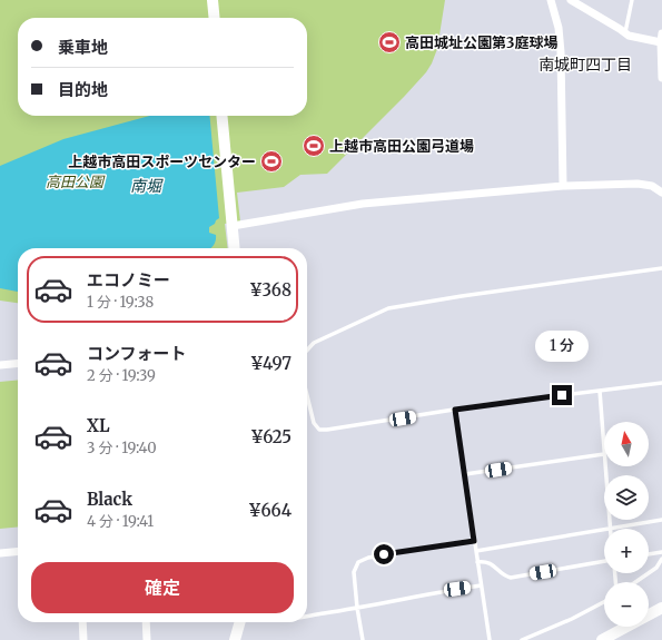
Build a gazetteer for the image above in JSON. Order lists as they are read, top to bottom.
{
  "districts": ["南城町四丁目"],
  "water": ["南堀"],
  "parks": ["高田公園"],
  "places": {
    "sports": ["高田城址公園第3庭球場", "上越市高田公園弓道場", "上越市高田スポーツセンター"]
  },
  "north": "top",
  "page": {
    "banner": ["乗車地", "目的地"],
    "list": [
      {
        "name": "エコノミー",
        "note": "1 分 · 19:38",
        "value": "¥368"
      },
      {
        "name": "コンフォート",
        "note": "2 分 · 19:39",
        "value": "¥497"
      },
      {
        "name": "XL",
        "note": "3 分 · 19:40",
        "value": "¥625"
      },
      {
        "name": "Black",
        "note": "4 分 · 19:41",
        "value": "¥664"
      }
    ],
    "bubble": "1 分",
    "map_buttons": ["+", "−"],
    "buttons": "確定"
  }
}
